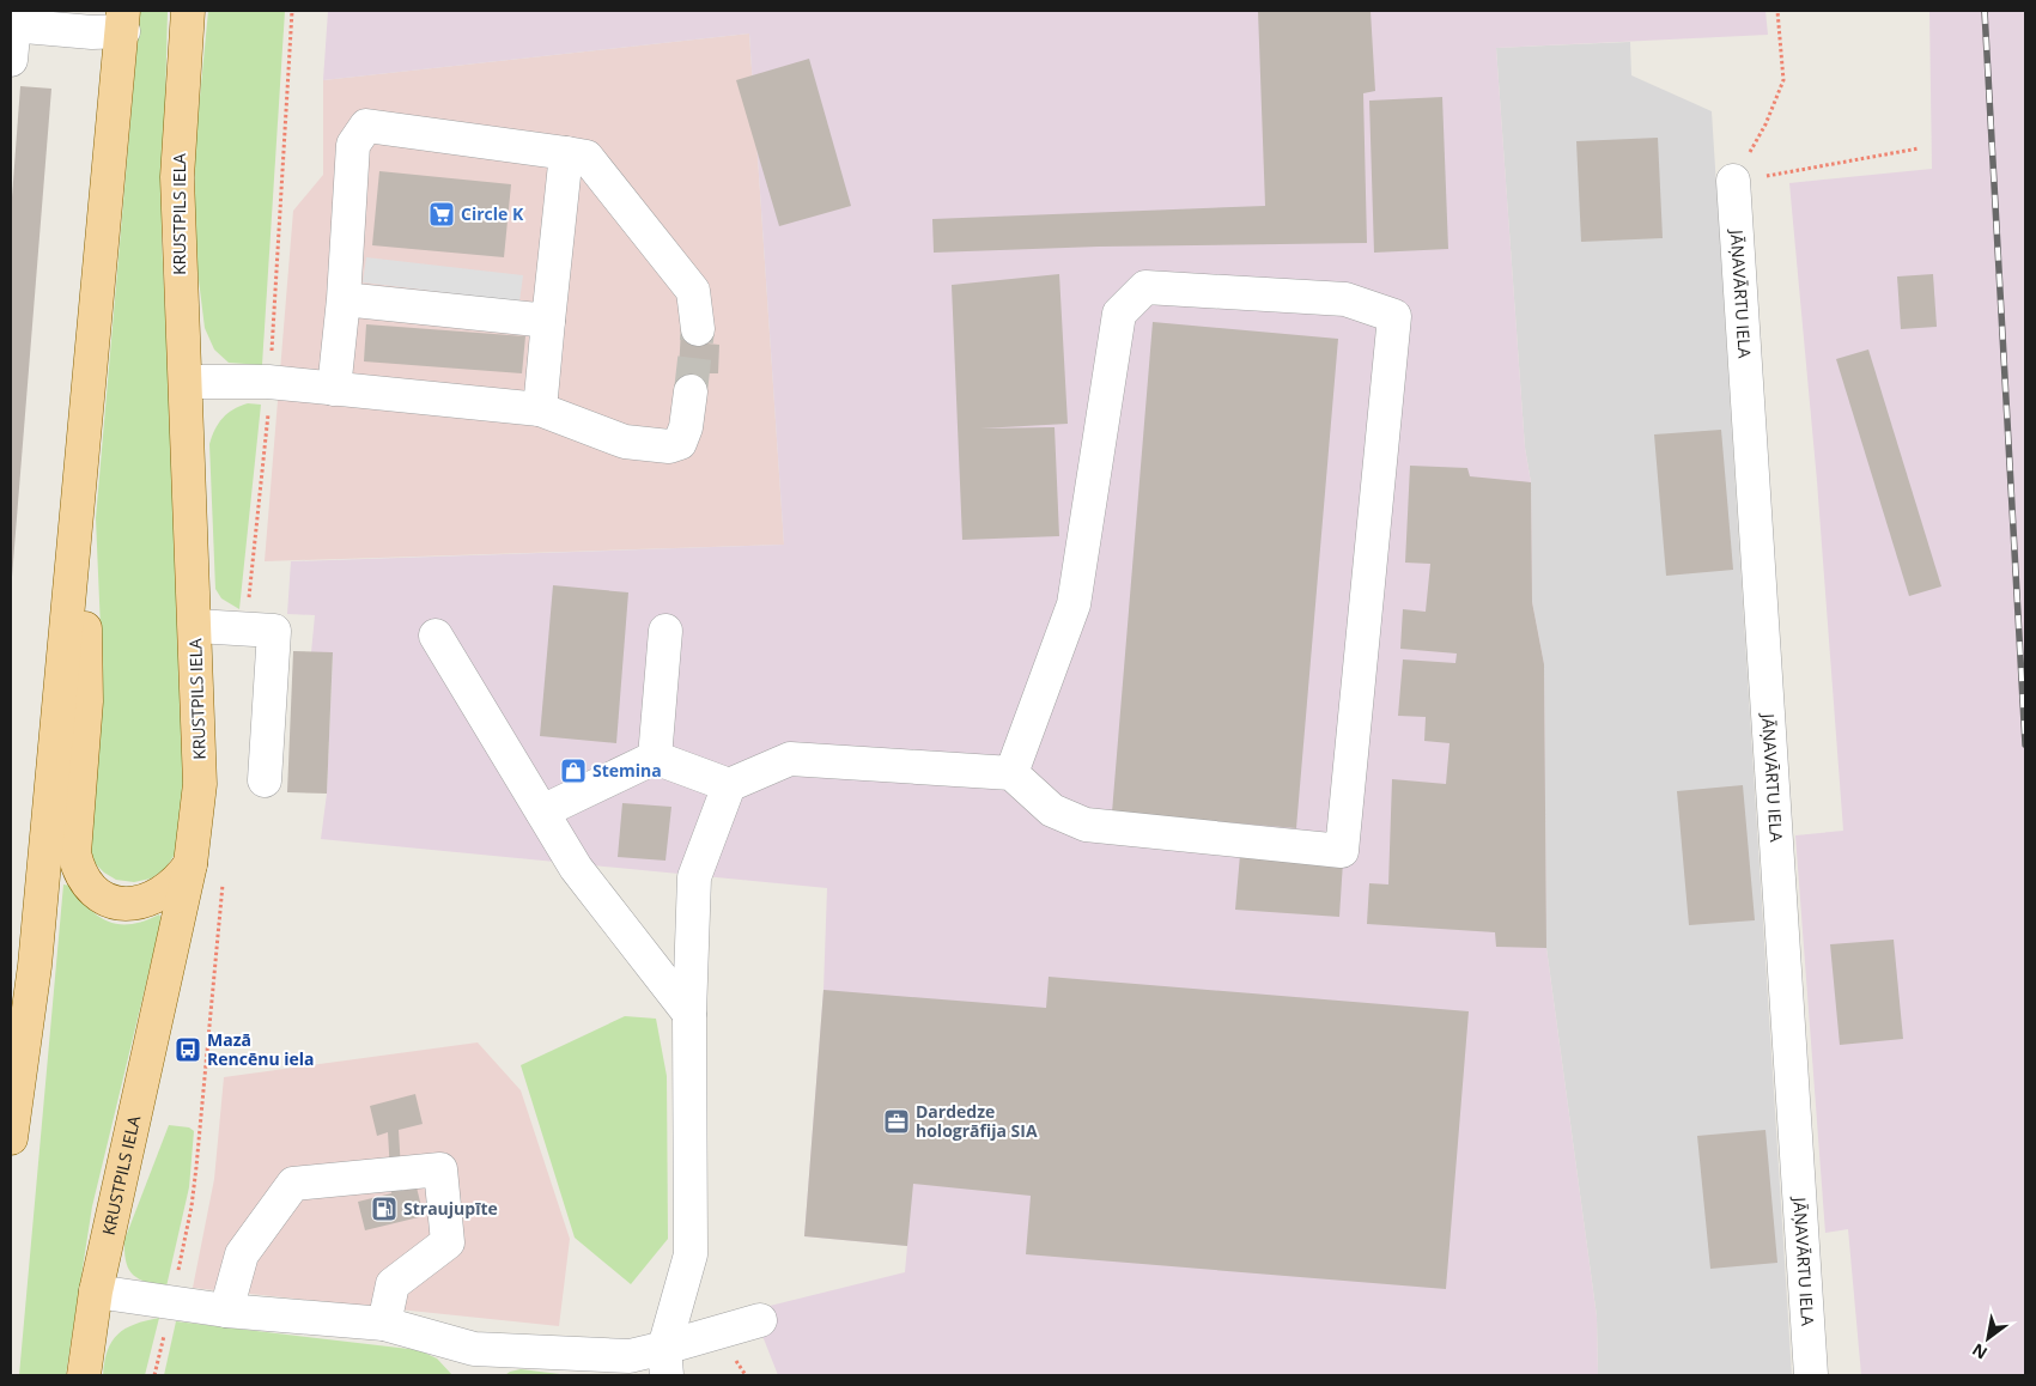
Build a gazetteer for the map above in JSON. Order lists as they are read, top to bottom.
{
  "streets": {
    "main road": ["KRUSTPILS IELA"],
    "street": ["JĀŅAVĀRTU IELA"]
  },
  "places": {
    "supermarket": ["Circle K"],
    "shop": ["Stemina"],
    "bus stop": ["Mazā Rencēnu iela"],
    "office": ["Dardedze hologrāfija SIA"],
    "fuel station": ["Straujupīte"]
  },
  "north": "bottom left"
}
